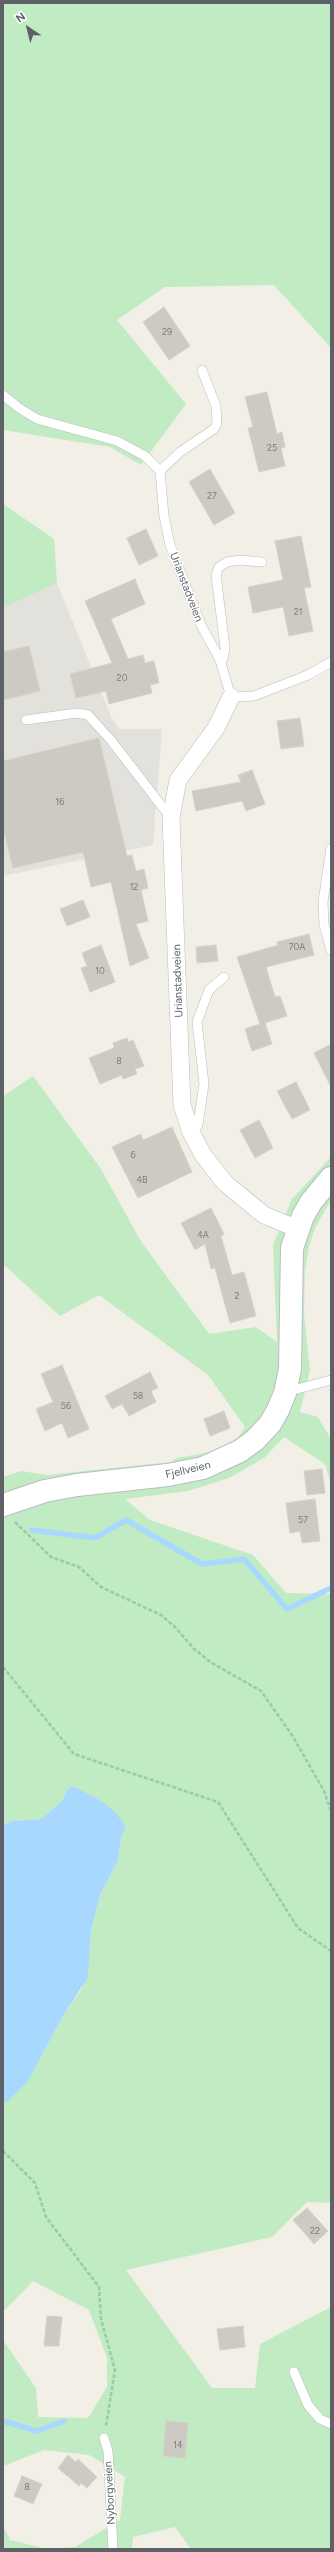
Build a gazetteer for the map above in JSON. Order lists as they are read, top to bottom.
{
  "streets": {
    "main road": ["Fjellveien"],
    "street": ["Urianstadveien"],
    "lane": ["Nyborgveien"]
  },
  "crossings": [
    ["Urianstadveien", "Fjellveien"]
  ],
  "house_numbers": [
    "29",
    "25",
    "27",
    "21",
    "20",
    "16",
    "12",
    "70A",
    "10",
    "8",
    "6",
    "4B",
    "4A",
    "2",
    "58",
    "56",
    "57",
    "22",
    "14",
    "8"
  ],
  "north": "top left"
}
